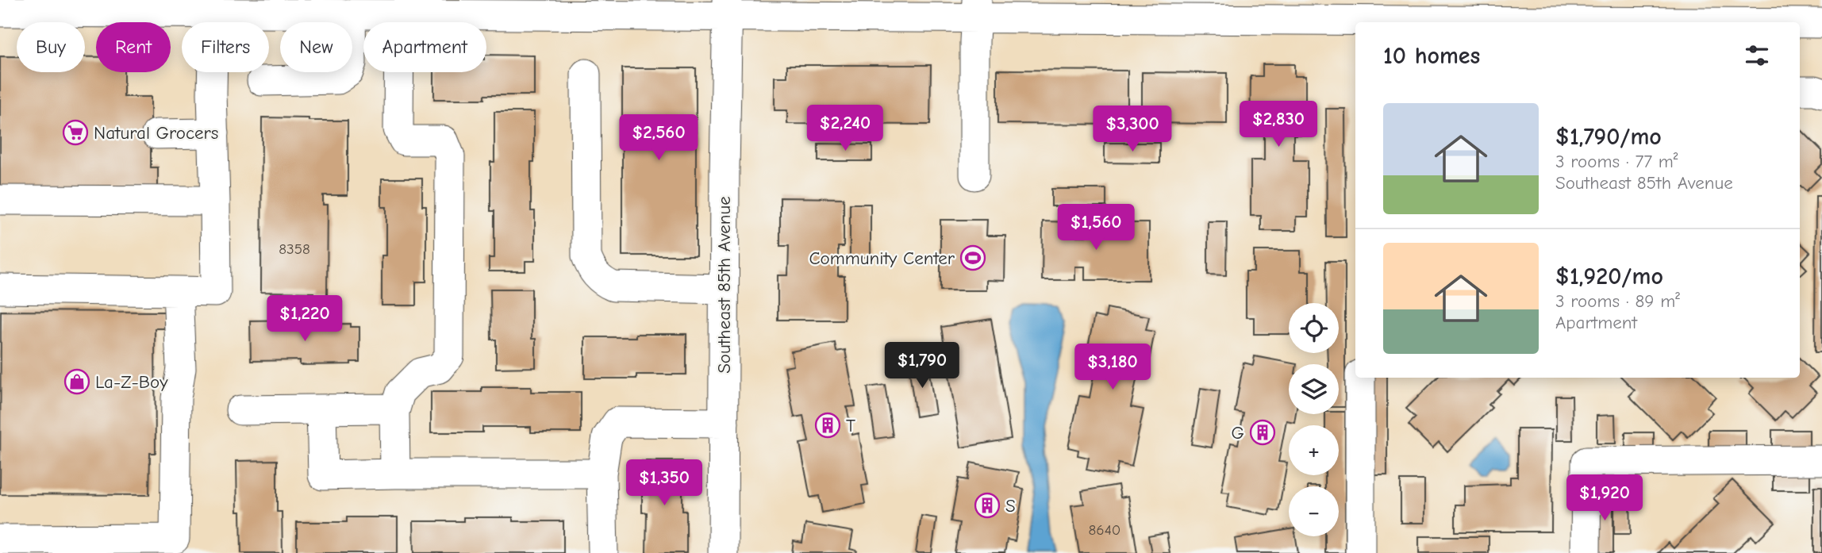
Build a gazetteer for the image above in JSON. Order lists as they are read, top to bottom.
{
  "streets": {
    "street": ["Southeast 85th Avenue"]
  },
  "places": {
    "supermarket": ["Natural Grocers"],
    "sports": ["Community Center"],
    "shop": ["La-Z-Boy"],
    "building": ["T", "G", "S"]
  },
  "house_numbers": ["8358", "8640"],
  "page": {
    "chip": [
      "Buy",
      "Rent",
      "Filters",
      "New",
      "Apartment"
    ],
    "heading": "10 homes",
    "list": [
      {
        "name": "$1,790/mo",
        "note": "3 rooms · 77 m² · Southeast 85th Avenue"
      },
      {
        "name": "$1,920/mo",
        "note": "3 rooms · 89 m² · Apartment"
      }
    ],
    "price": [
      "$2,830",
      "$2,240",
      "$3,300",
      "$2,560",
      "$1,560",
      "$1,220",
      "$1,790",
      "$3,180",
      "$1,350",
      "$1,920"
    ],
    "map_buttons": ["+", "−"]
  }
}
